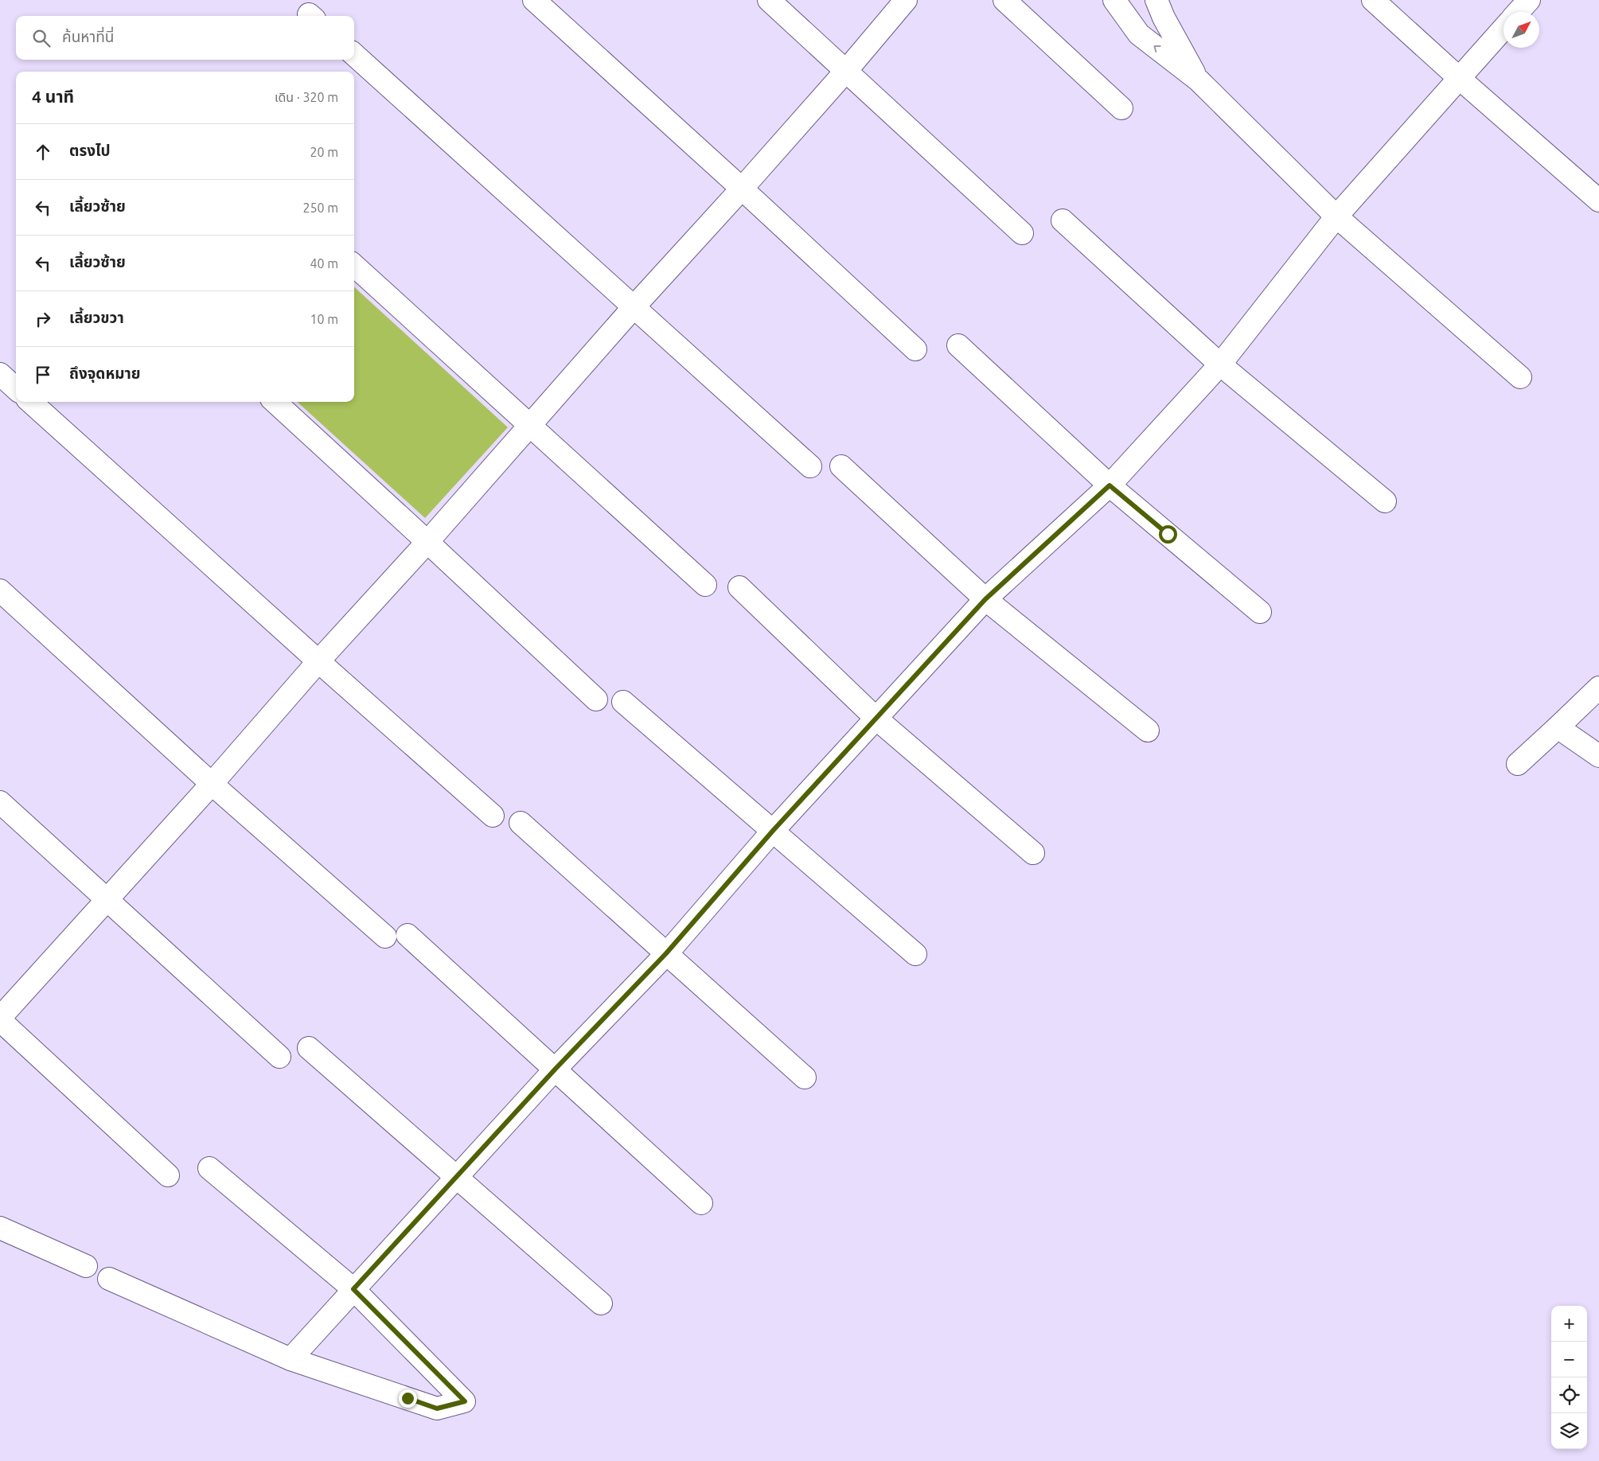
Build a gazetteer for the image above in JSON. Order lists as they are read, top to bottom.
{
  "north": "top right",
  "page": {
    "search": "ค้นหาที่นี่",
    "heading": ["4 นาที", "เดิน · 320 m"],
    "list": [
      ["ตรงไป", "20 m"],
      ["เลี้ยวซ้าย", "250 m"],
      ["เลี้ยวซ้าย", "40 m"],
      ["เลี้ยวขวา", "10 m"],
      "ถึงจุดหมาย"
    ],
    "map_buttons": ["+", "−"]
  }
}
